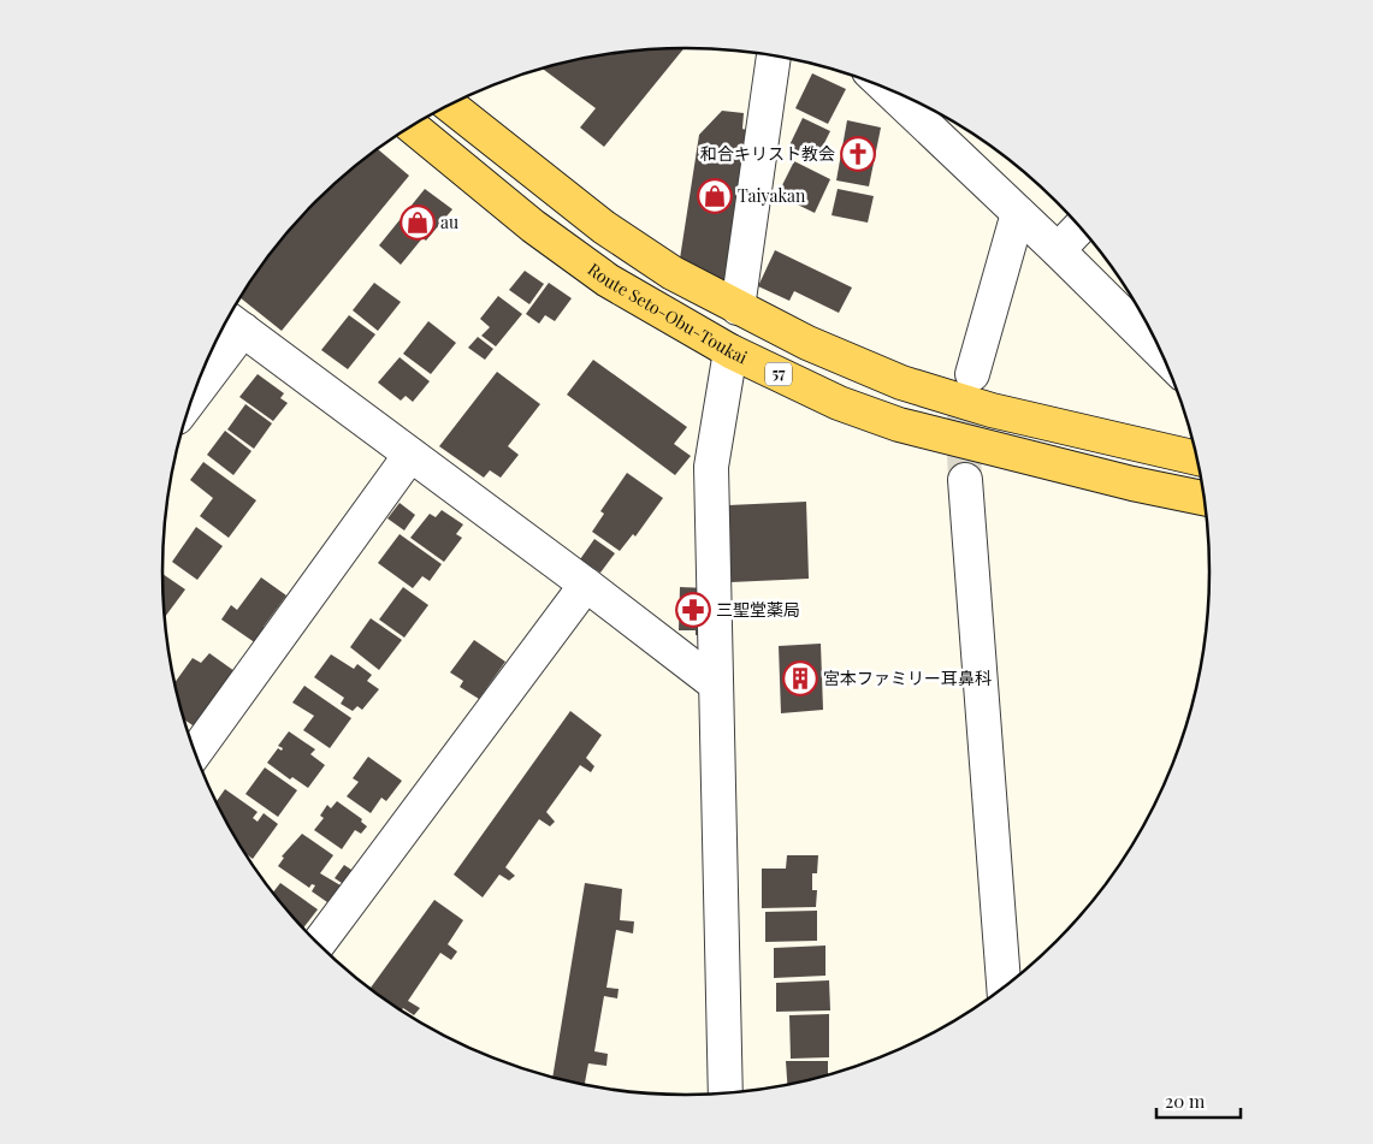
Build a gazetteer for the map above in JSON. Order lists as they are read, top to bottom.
{
  "streets": {
    "main road": ["Route Seto-Obu-Toukai", "57"]
  },
  "places": {
    "church": ["和合キリスト教会"],
    "shop": ["Taiyakan", "au"],
    "pharmacy": ["三聖堂薬局"],
    "building": ["宮本ファミリー耳鼻科"]
  },
  "scale_bar": "20 m"
}
